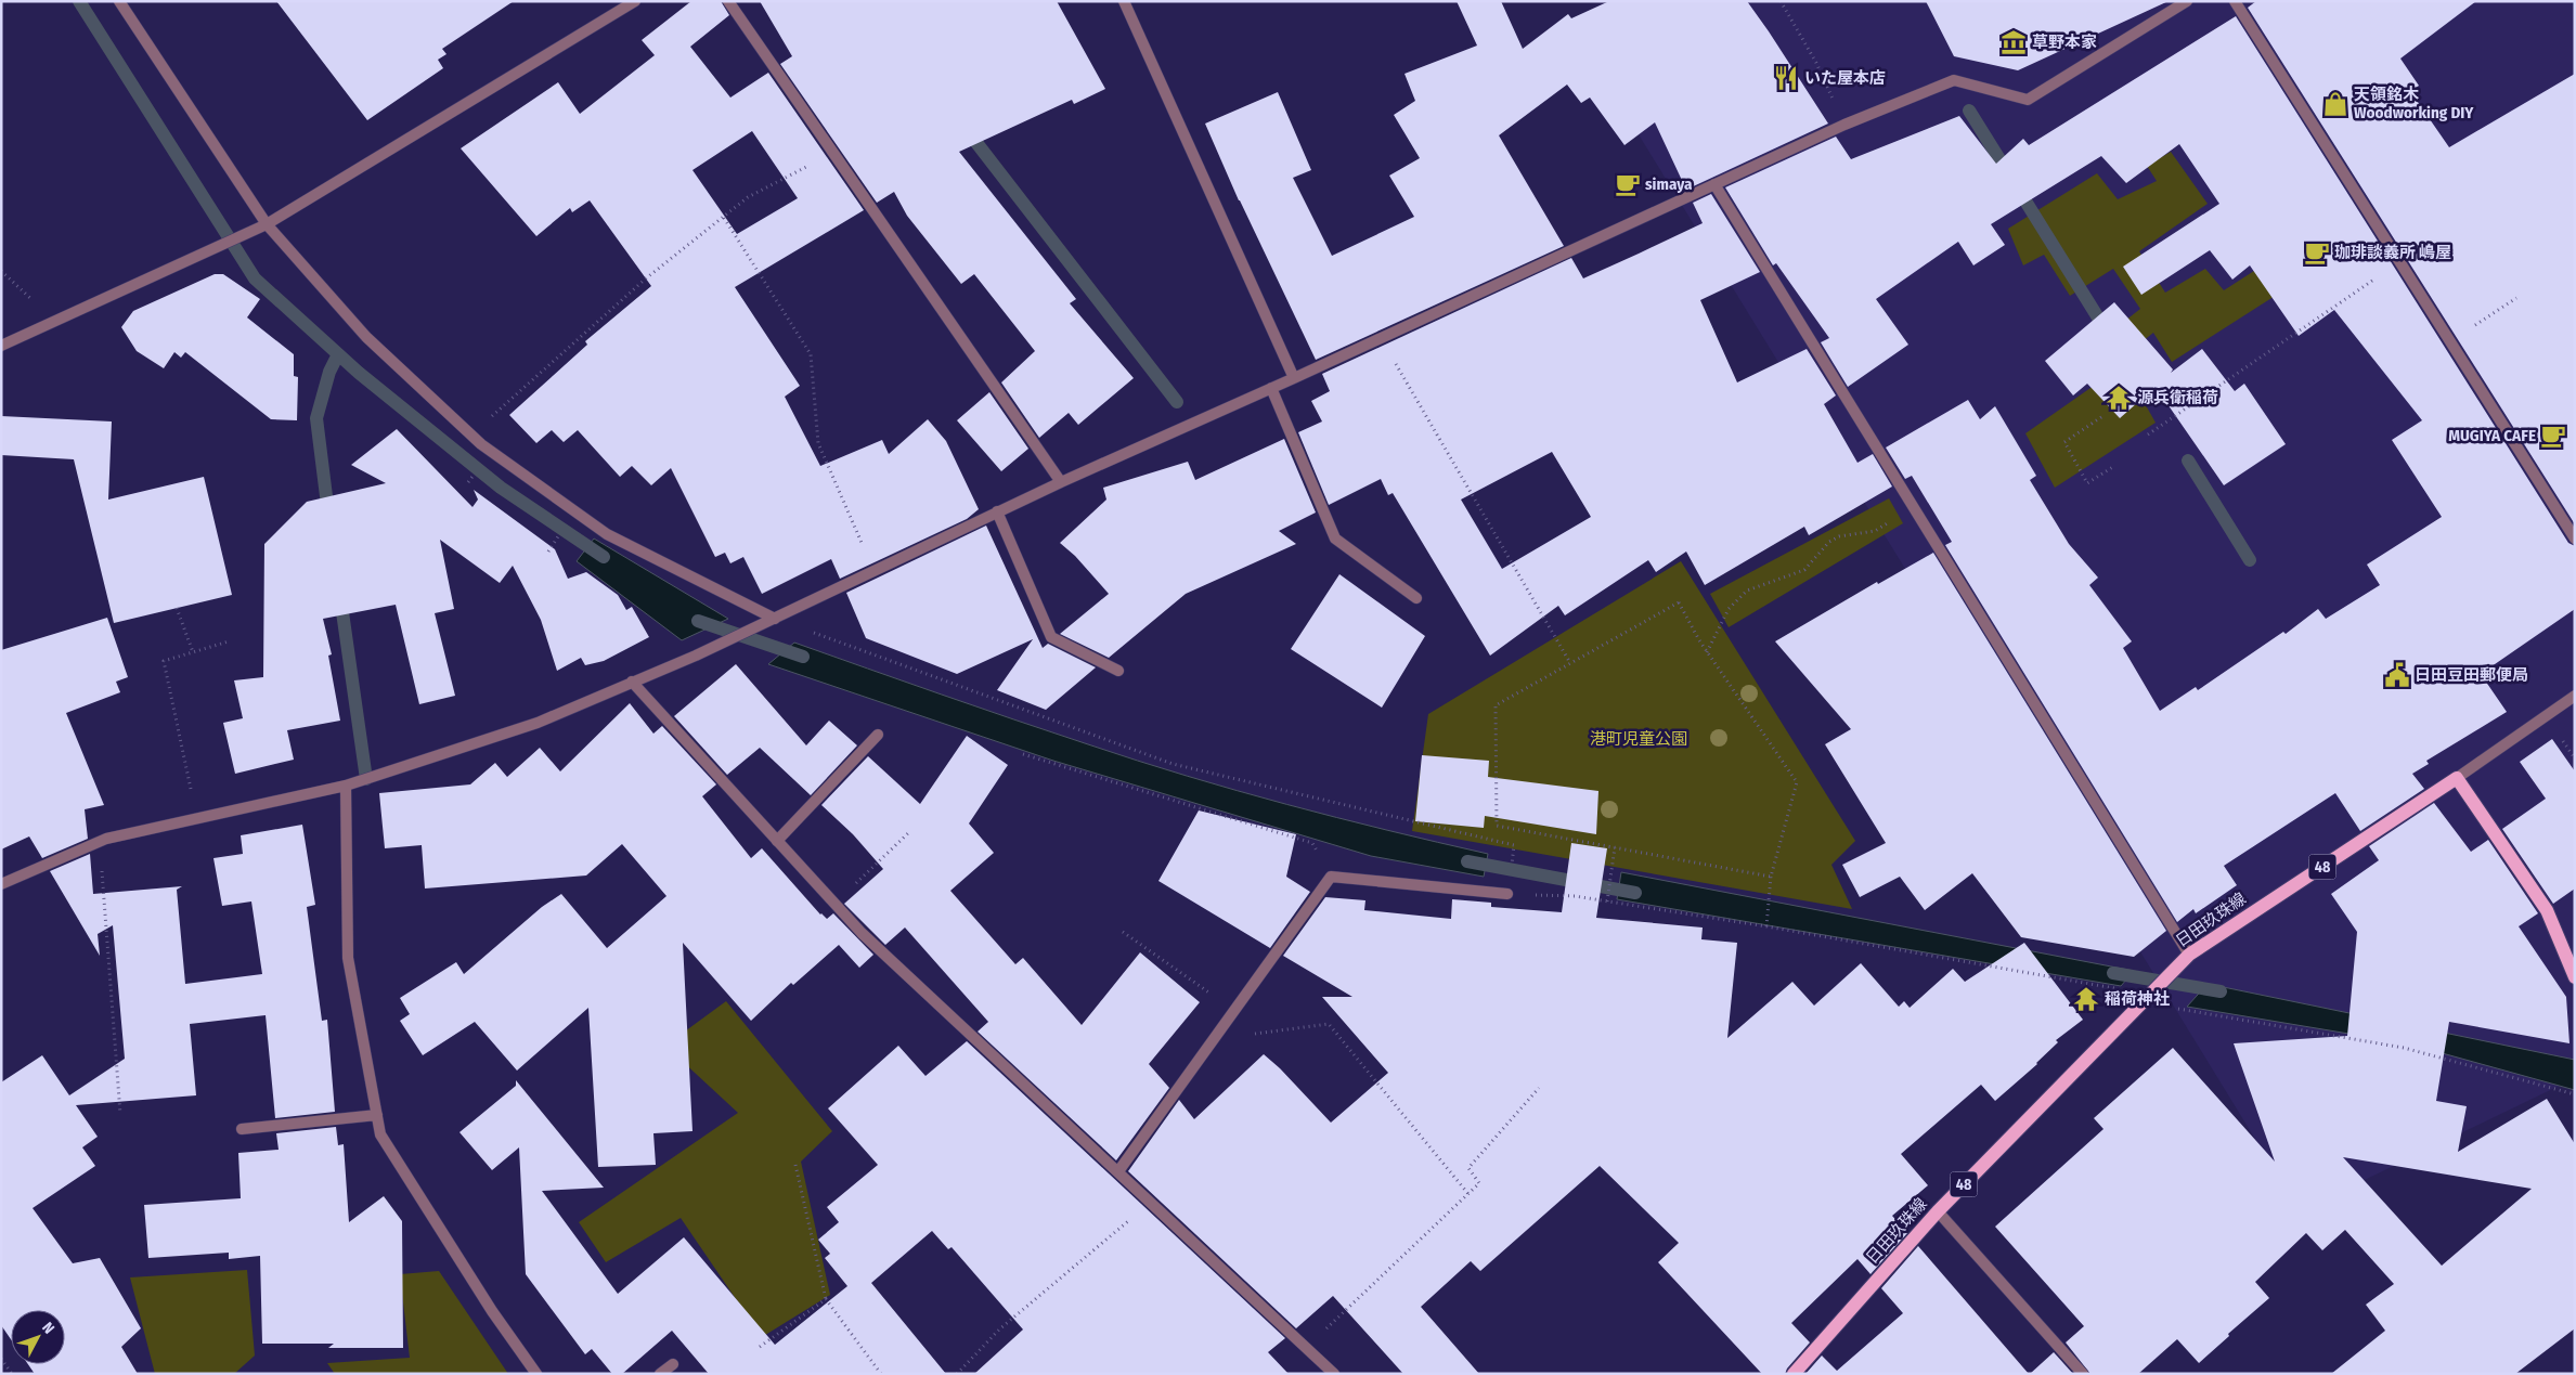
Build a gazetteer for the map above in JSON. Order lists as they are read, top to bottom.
{
  "streets": {
    "main road": ["48", "日田玖珠線"]
  },
  "parks": ["港町児童公園"],
  "places": {
    "museum": ["草野本家"],
    "restaurant": ["いた屋本店"],
    "shop": ["天領銘木 Woodworking DIY"],
    "cafe": ["simaya", "珈琲談義所 嶋屋", "MUGIYA CAFE"],
    "temple": ["源兵衛稲荷", "稲荷神社"],
    "public building": ["日田豆田郵便局"]
  },
  "north": "top right"
}
